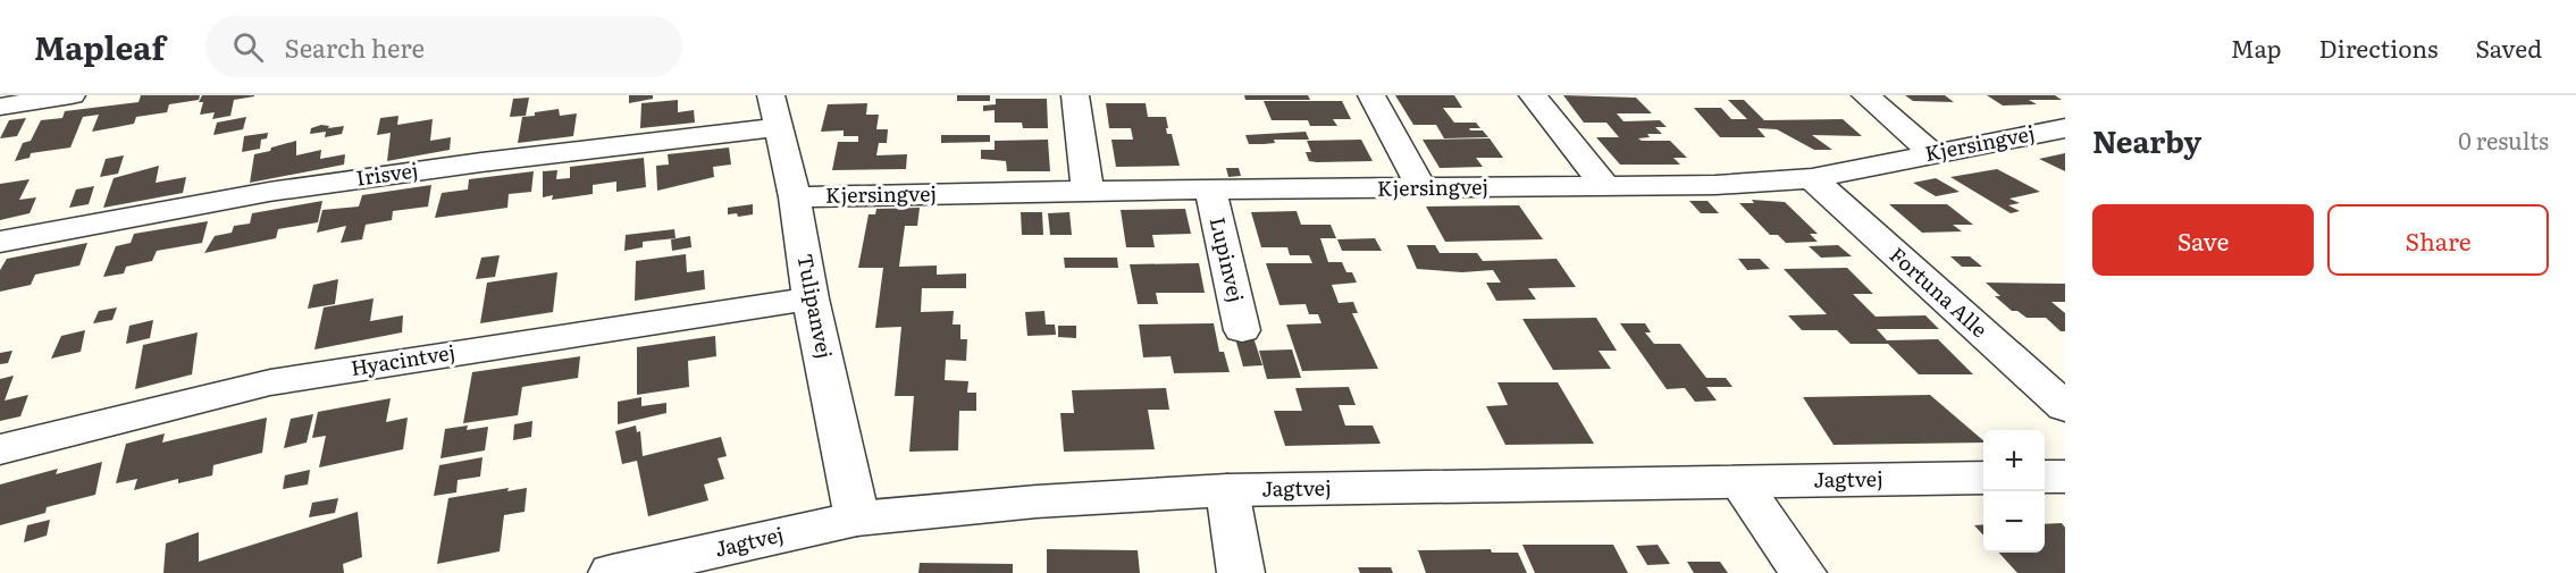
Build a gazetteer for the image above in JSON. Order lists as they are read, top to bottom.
{
  "streets": {
    "street": [
      "Kjersingvej",
      "Irisvej",
      "Lupinvej",
      "Fortuna Alle",
      "Tulipanvej",
      "Hyacintvej",
      "Jagtvej"
    ]
  },
  "crossings": [
    ["Kjersingvej", "Lupinvej"],
    ["Kjersingvej", "Fortuna Alle"],
    ["Kjersingvej", "Tulipanvej"],
    ["Irisvej", "Tulipanvej"],
    ["Tulipanvej", "Hyacintvej"],
    ["Tulipanvej", "Jagtvej"]
  ],
  "page": {
    "header": "Mapleaf",
    "search": "Search here",
    "nav": ["Map", "Directions", "Saved"],
    "heading": ["Nearby", "0 results"],
    "buttons": ["Save", "Share"],
    "map_buttons": ["+", "−"]
  }
}
